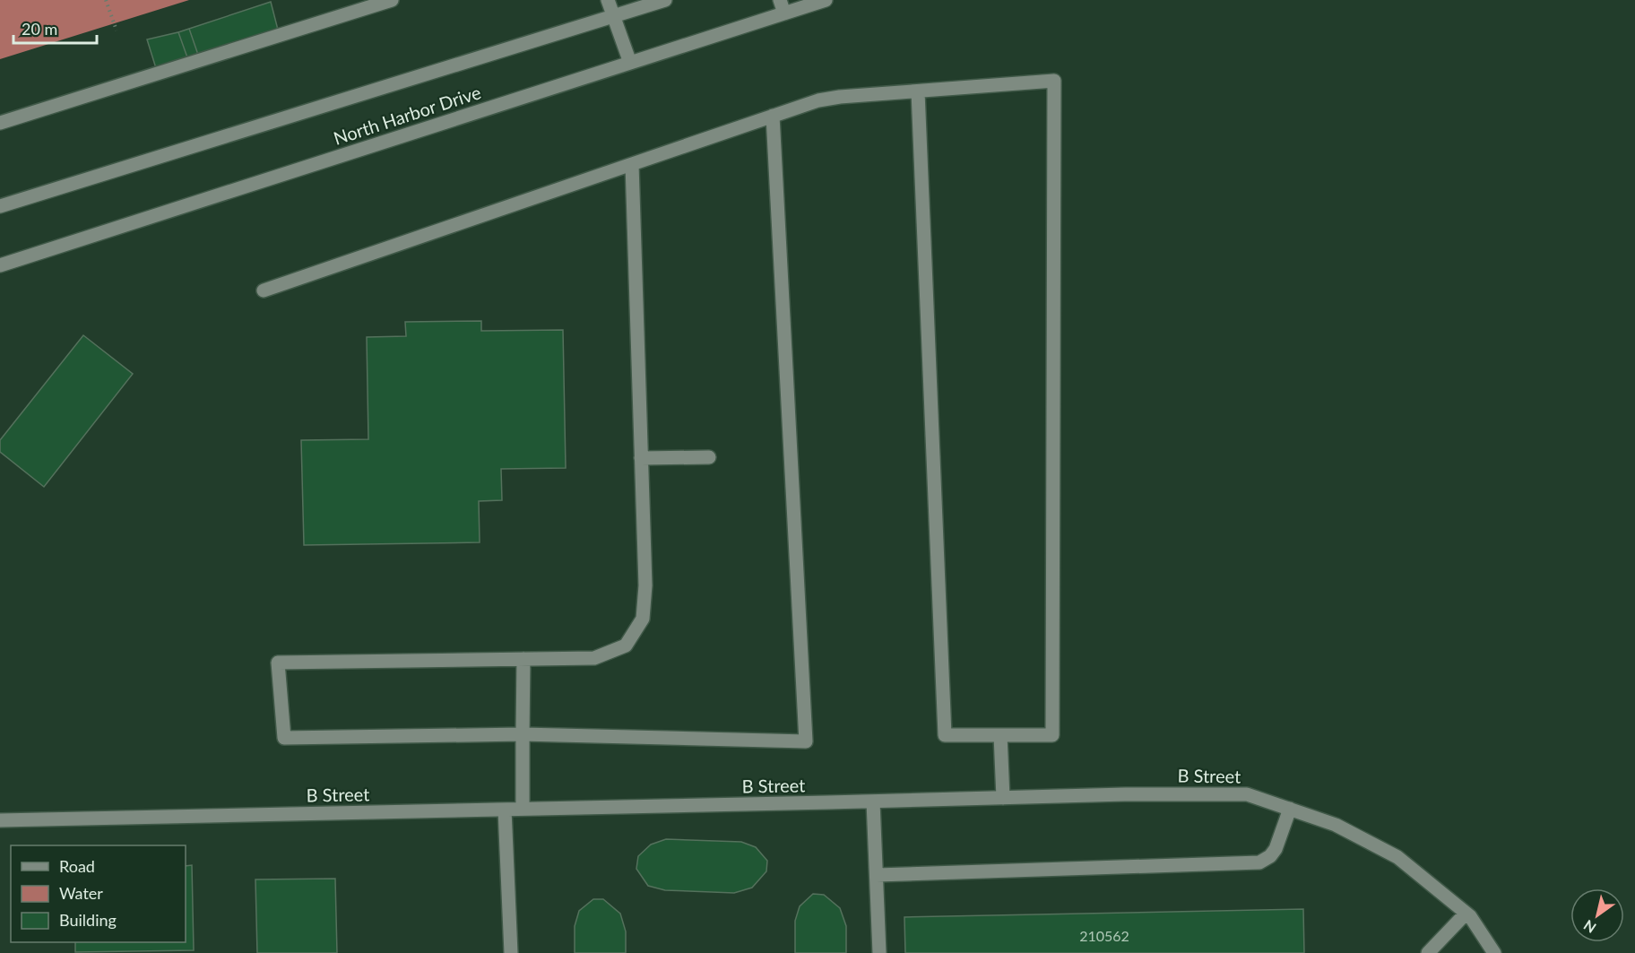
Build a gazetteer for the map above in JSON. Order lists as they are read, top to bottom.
{
  "streets": {
    "street": ["North Harbor Drive", "B Street"]
  },
  "house_numbers": ["210562"],
  "legend": ["Road", "Water", "Building"],
  "scale_bar": "20 m",
  "north": "bottom left"
}
